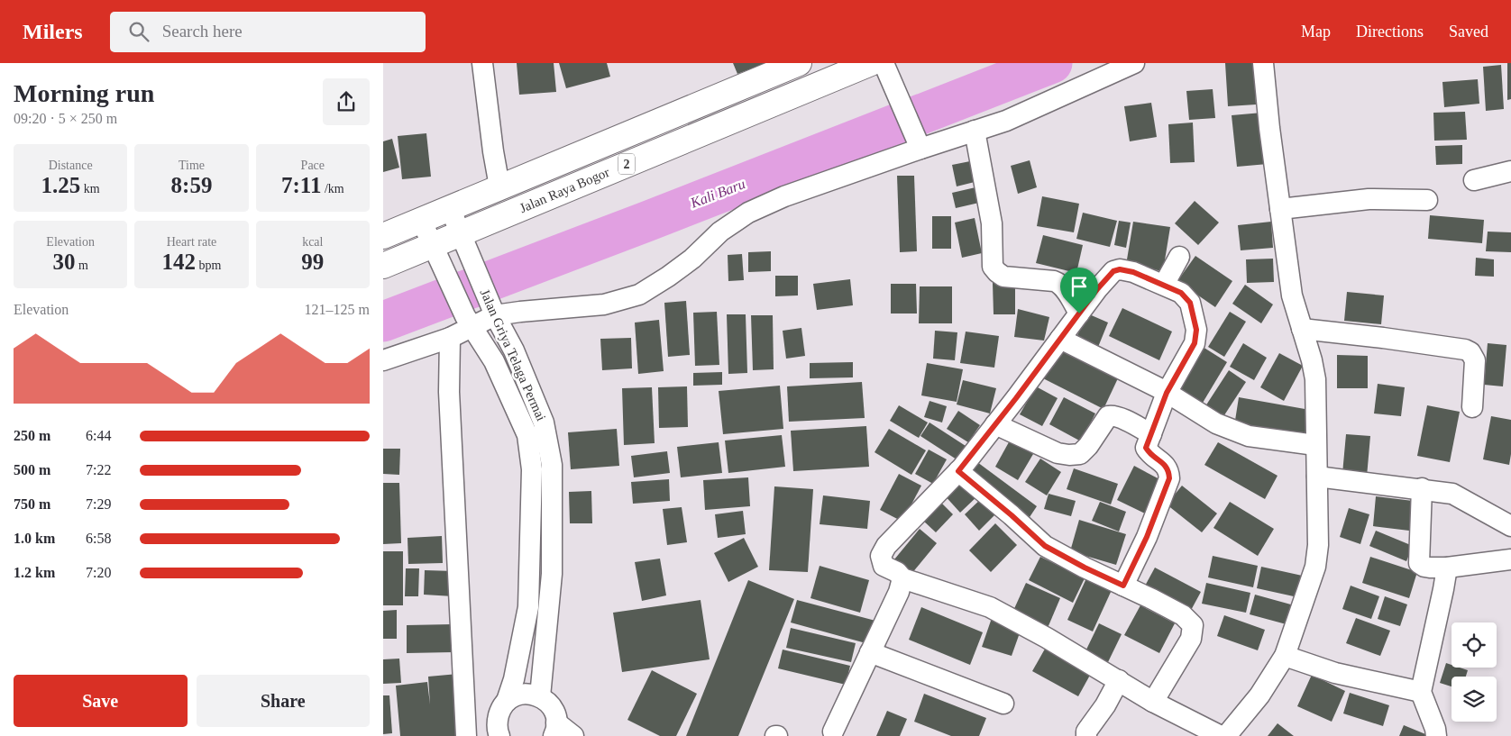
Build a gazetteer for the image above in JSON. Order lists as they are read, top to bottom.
{
  "streets": {
    "highway": ["2", "Jalan Raya Bogor"],
    "street": ["Jalan Griya Telaga Permai"]
  },
  "crossings": [
    ["Jalan Raya Bogor", "Jalan Griya Telaga Permai"]
  ],
  "water": ["Kali Baru"],
  "page": {
    "header": "Milers",
    "search": "Search here",
    "nav": ["Map", "Directions", "Saved"],
    "heading": ["Morning run", "09:20 · 5 × 250 m"],
    "stats": [
      ["Distance", "1.25 km"],
      ["Time", "8:59"],
      ["Pace", "7:11 /km"],
      ["Elevation", "30 m"],
      ["Heart rate", "142 bpm"],
      ["kcal", "99"]
    ],
    "chart": ["Elevation", "121–125 m"],
    "list": [
      {
        "name": "250 m",
        "note": "6:44"
      },
      {
        "name": "500 m",
        "note": "7:22"
      },
      {
        "name": "750 m",
        "note": "7:29"
      },
      {
        "name": "1.0 km",
        "note": "6:58"
      },
      {
        "name": "1.2 km",
        "note": "7:20"
      }
    ],
    "buttons": ["Save", "Share"]
  }
}
